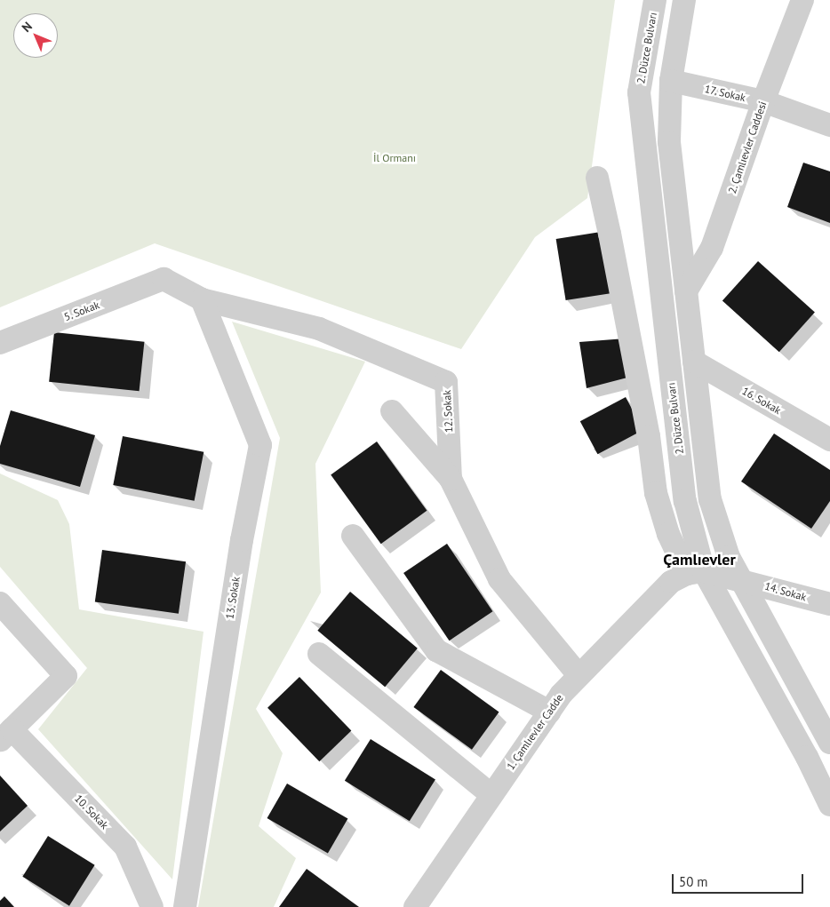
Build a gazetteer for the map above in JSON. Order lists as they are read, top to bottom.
{
  "streets": {
    "street": [
      "2. Düzce Bulvarı",
      "17. Sokak",
      "2. Çamlıevler Caddesi",
      "5. Sokak",
      "16. Sokak",
      "12. Sokak",
      "14. Sokak",
      "13. Sokak",
      "1. Çamlıevler Cadde",
      "10. Sokak"
    ]
  },
  "crossings": [
    ["2. Düzce Bulvarı", "14. Sokak"],
    ["2. Düzce Bulvarı", "1. Çamlıevler Cadde"],
    ["17. Sokak", "2. Çamlıevler Caddesi"],
    ["5. Sokak", "12. Sokak"],
    ["12. Sokak", "13. Sokak"],
    ["12. Sokak", "1. Çamlıevler Cadde"],
    ["14. Sokak", "1. Çamlıevler Cadde"]
  ],
  "districts": ["Çamlıevler"],
  "parks": ["İl Ormanı"],
  "scale_bar": "50 m",
  "north": "top left"
}
